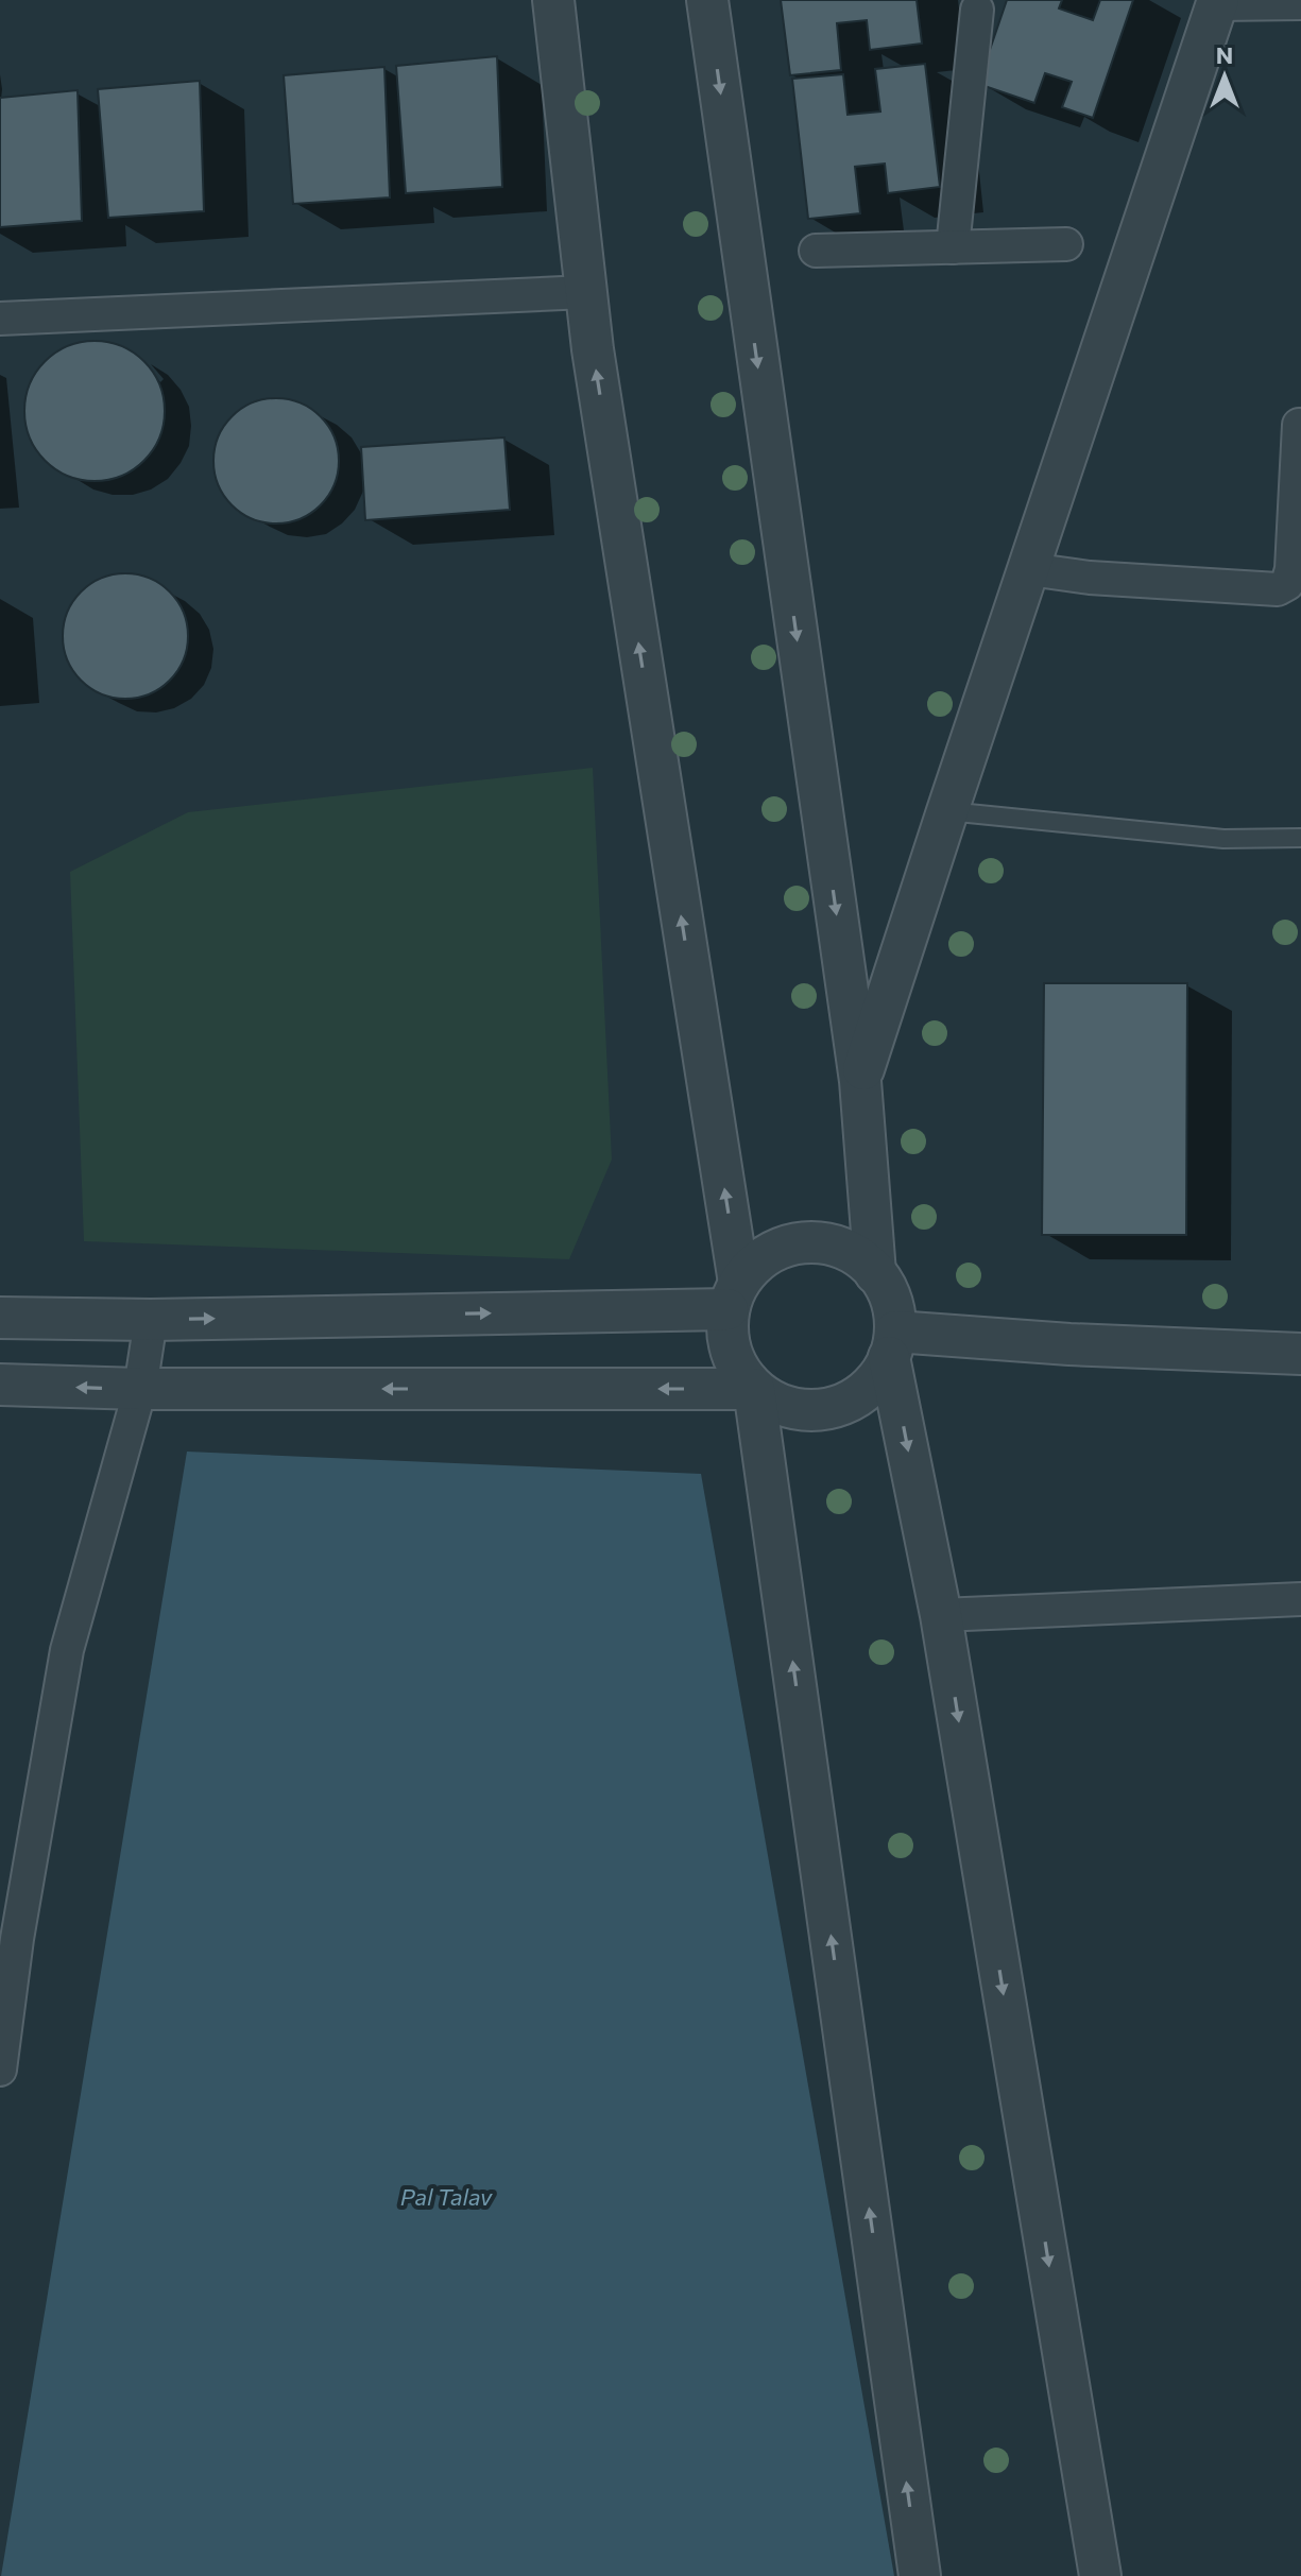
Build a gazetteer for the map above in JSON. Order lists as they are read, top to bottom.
{
  "water": ["Pal Talav"],
  "north": "top"
}
